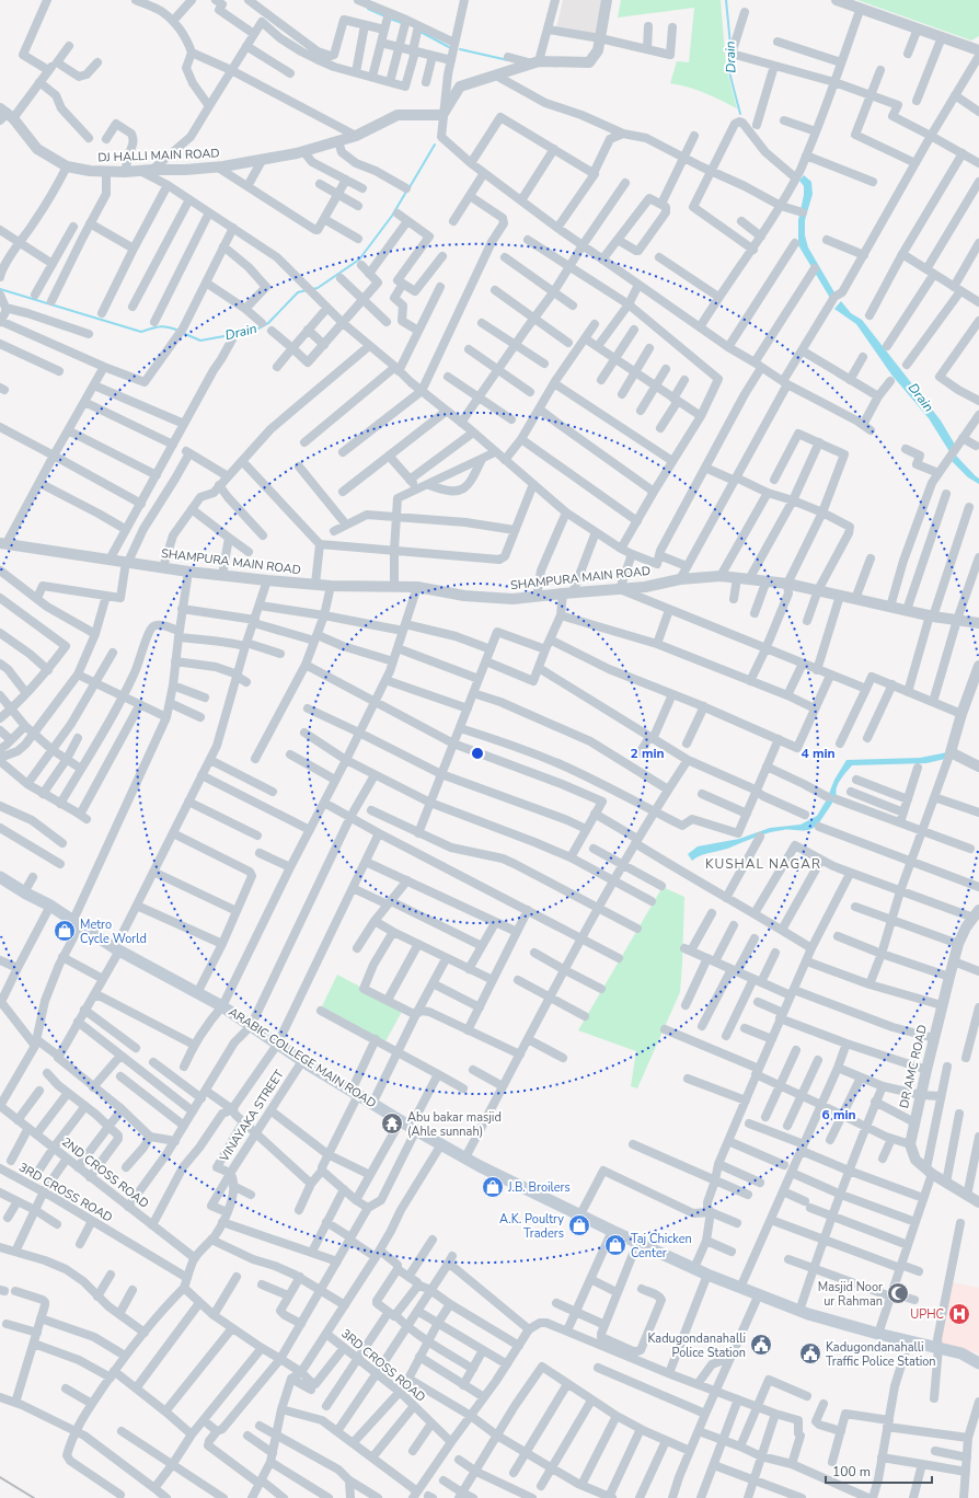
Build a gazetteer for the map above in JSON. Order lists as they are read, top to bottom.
{
  "streets": {
    "main road": ["ARABIC COLLEGE MAIN ROAD"],
    "street": [
      "DJ HALLI MAIN ROAD",
      "SHAMPURA MAIN ROAD",
      "DR AMC ROAD",
      "VINAYAKA STREET",
      "2ND CROSS ROAD",
      "3RD CROSS ROAD"
    ]
  },
  "crossings": [
    ["ARABIC COLLEGE MAIN ROAD", "VINAYAKA STREET"]
  ],
  "districts": ["KUSHAL NAGAR"],
  "water": ["Drain"],
  "places": {
    "shop": [
      "Metro Cycle World",
      "J.B. Broilers",
      "A.K. Poultry Traders",
      "Taj Chicken Center"
    ],
    "temple": ["Abu bakar masjid (Ahle sunnah)"],
    "mosque": ["Masjid Noor ur Rahman"],
    "hospital": ["UPHC"],
    "public building": ["Kadugondanahalli Police Station", "Kadugondanahalli Traffic Police Station"]
  },
  "scale_bar": "100 m",
  "rings": ["2 min", "4 min", "6 min"]
}
